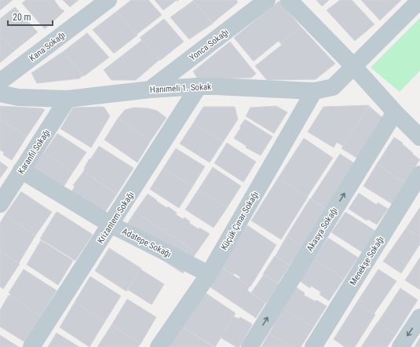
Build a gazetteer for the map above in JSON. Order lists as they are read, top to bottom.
{
  "streets": {
    "street": [
      "Yonca Sokağı",
      "Kana Sokağı",
      "Hanımeli 1. Sokak",
      "Karanfil Sokağı",
      "Krizantem Sokağı",
      "Küçük Çınar Sokağı",
      "Akasya Sokağı",
      "Adatepe Sokağı",
      "Menekşe Sokağı"
    ]
  },
  "crossings": [
    ["Yonca Sokağı", "Hanımeli 1. Sokak"],
    ["Hanımeli 1. Sokak", "Karanfil Sokağı"],
    ["Hanımeli 1. Sokak", "Krizantem Sokağı"],
    ["Hanımeli 1. Sokak", "Küçük Çınar Sokağı"],
    ["Karanfil Sokağı", "Adatepe Sokağı"],
    ["Krizantem Sokağı", "Adatepe Sokağı"],
    ["Küçük Çınar Sokağı", "Adatepe Sokağı"]
  ],
  "one_way": ["Akasya Sokağı"],
  "scale_bar": "20 m"
}
